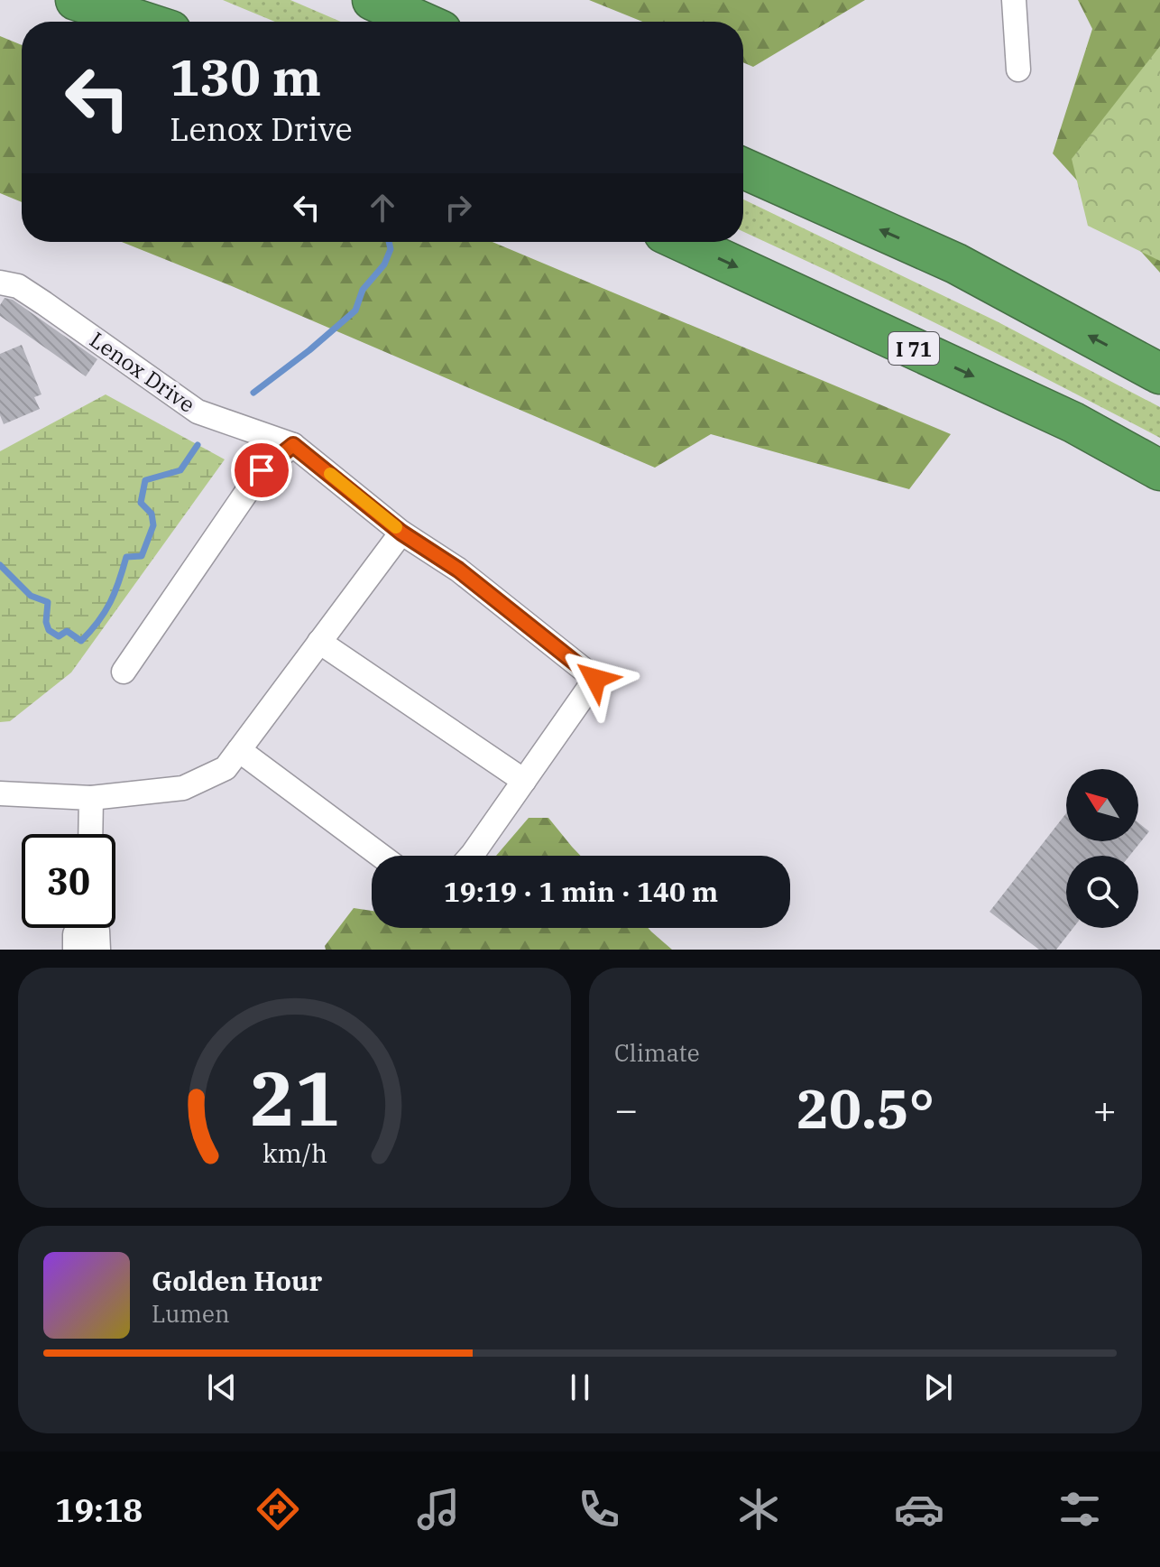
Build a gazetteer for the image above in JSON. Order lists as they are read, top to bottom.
{
  "streets": {
    "highway": ["I 71"],
    "street": ["Lenox Drive"]
  },
  "north": "top left",
  "page": {
    "turn": ["130 m", "Lenox Drive"],
    "limit": "30",
    "trip": "19:19 · 1 min · 140 m",
    "tile": "Climate",
    "heat": ["−", "20.5°", "+"],
    "song": ["Golden Hour", "Lumen"],
    "tabs": "19:18",
    "gauge": ["21", "km/h"]
  }
}
